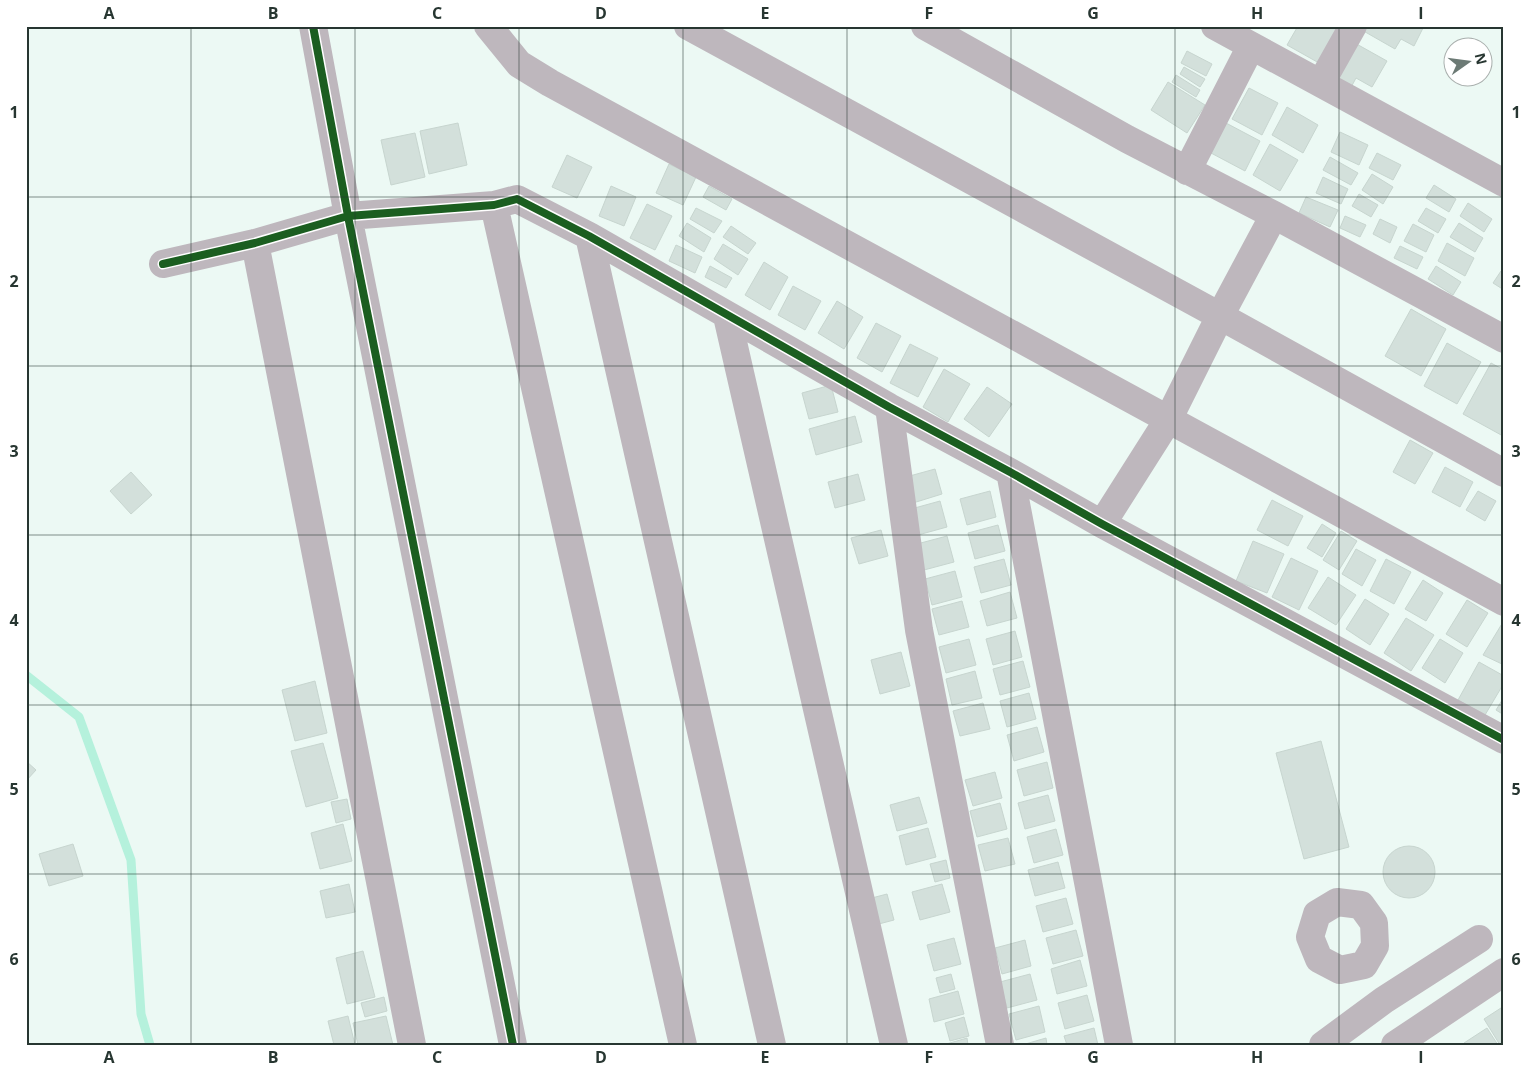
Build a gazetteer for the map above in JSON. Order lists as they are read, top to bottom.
{
  "north": "right",
  "grid": {
    "columns": [
      "A",
      "B",
      "C",
      "D",
      "E",
      "F",
      "G",
      "H",
      "I"
    ],
    "rows": [
      "1",
      "2",
      "3",
      "4",
      "5",
      "6"
    ]
  }
}
